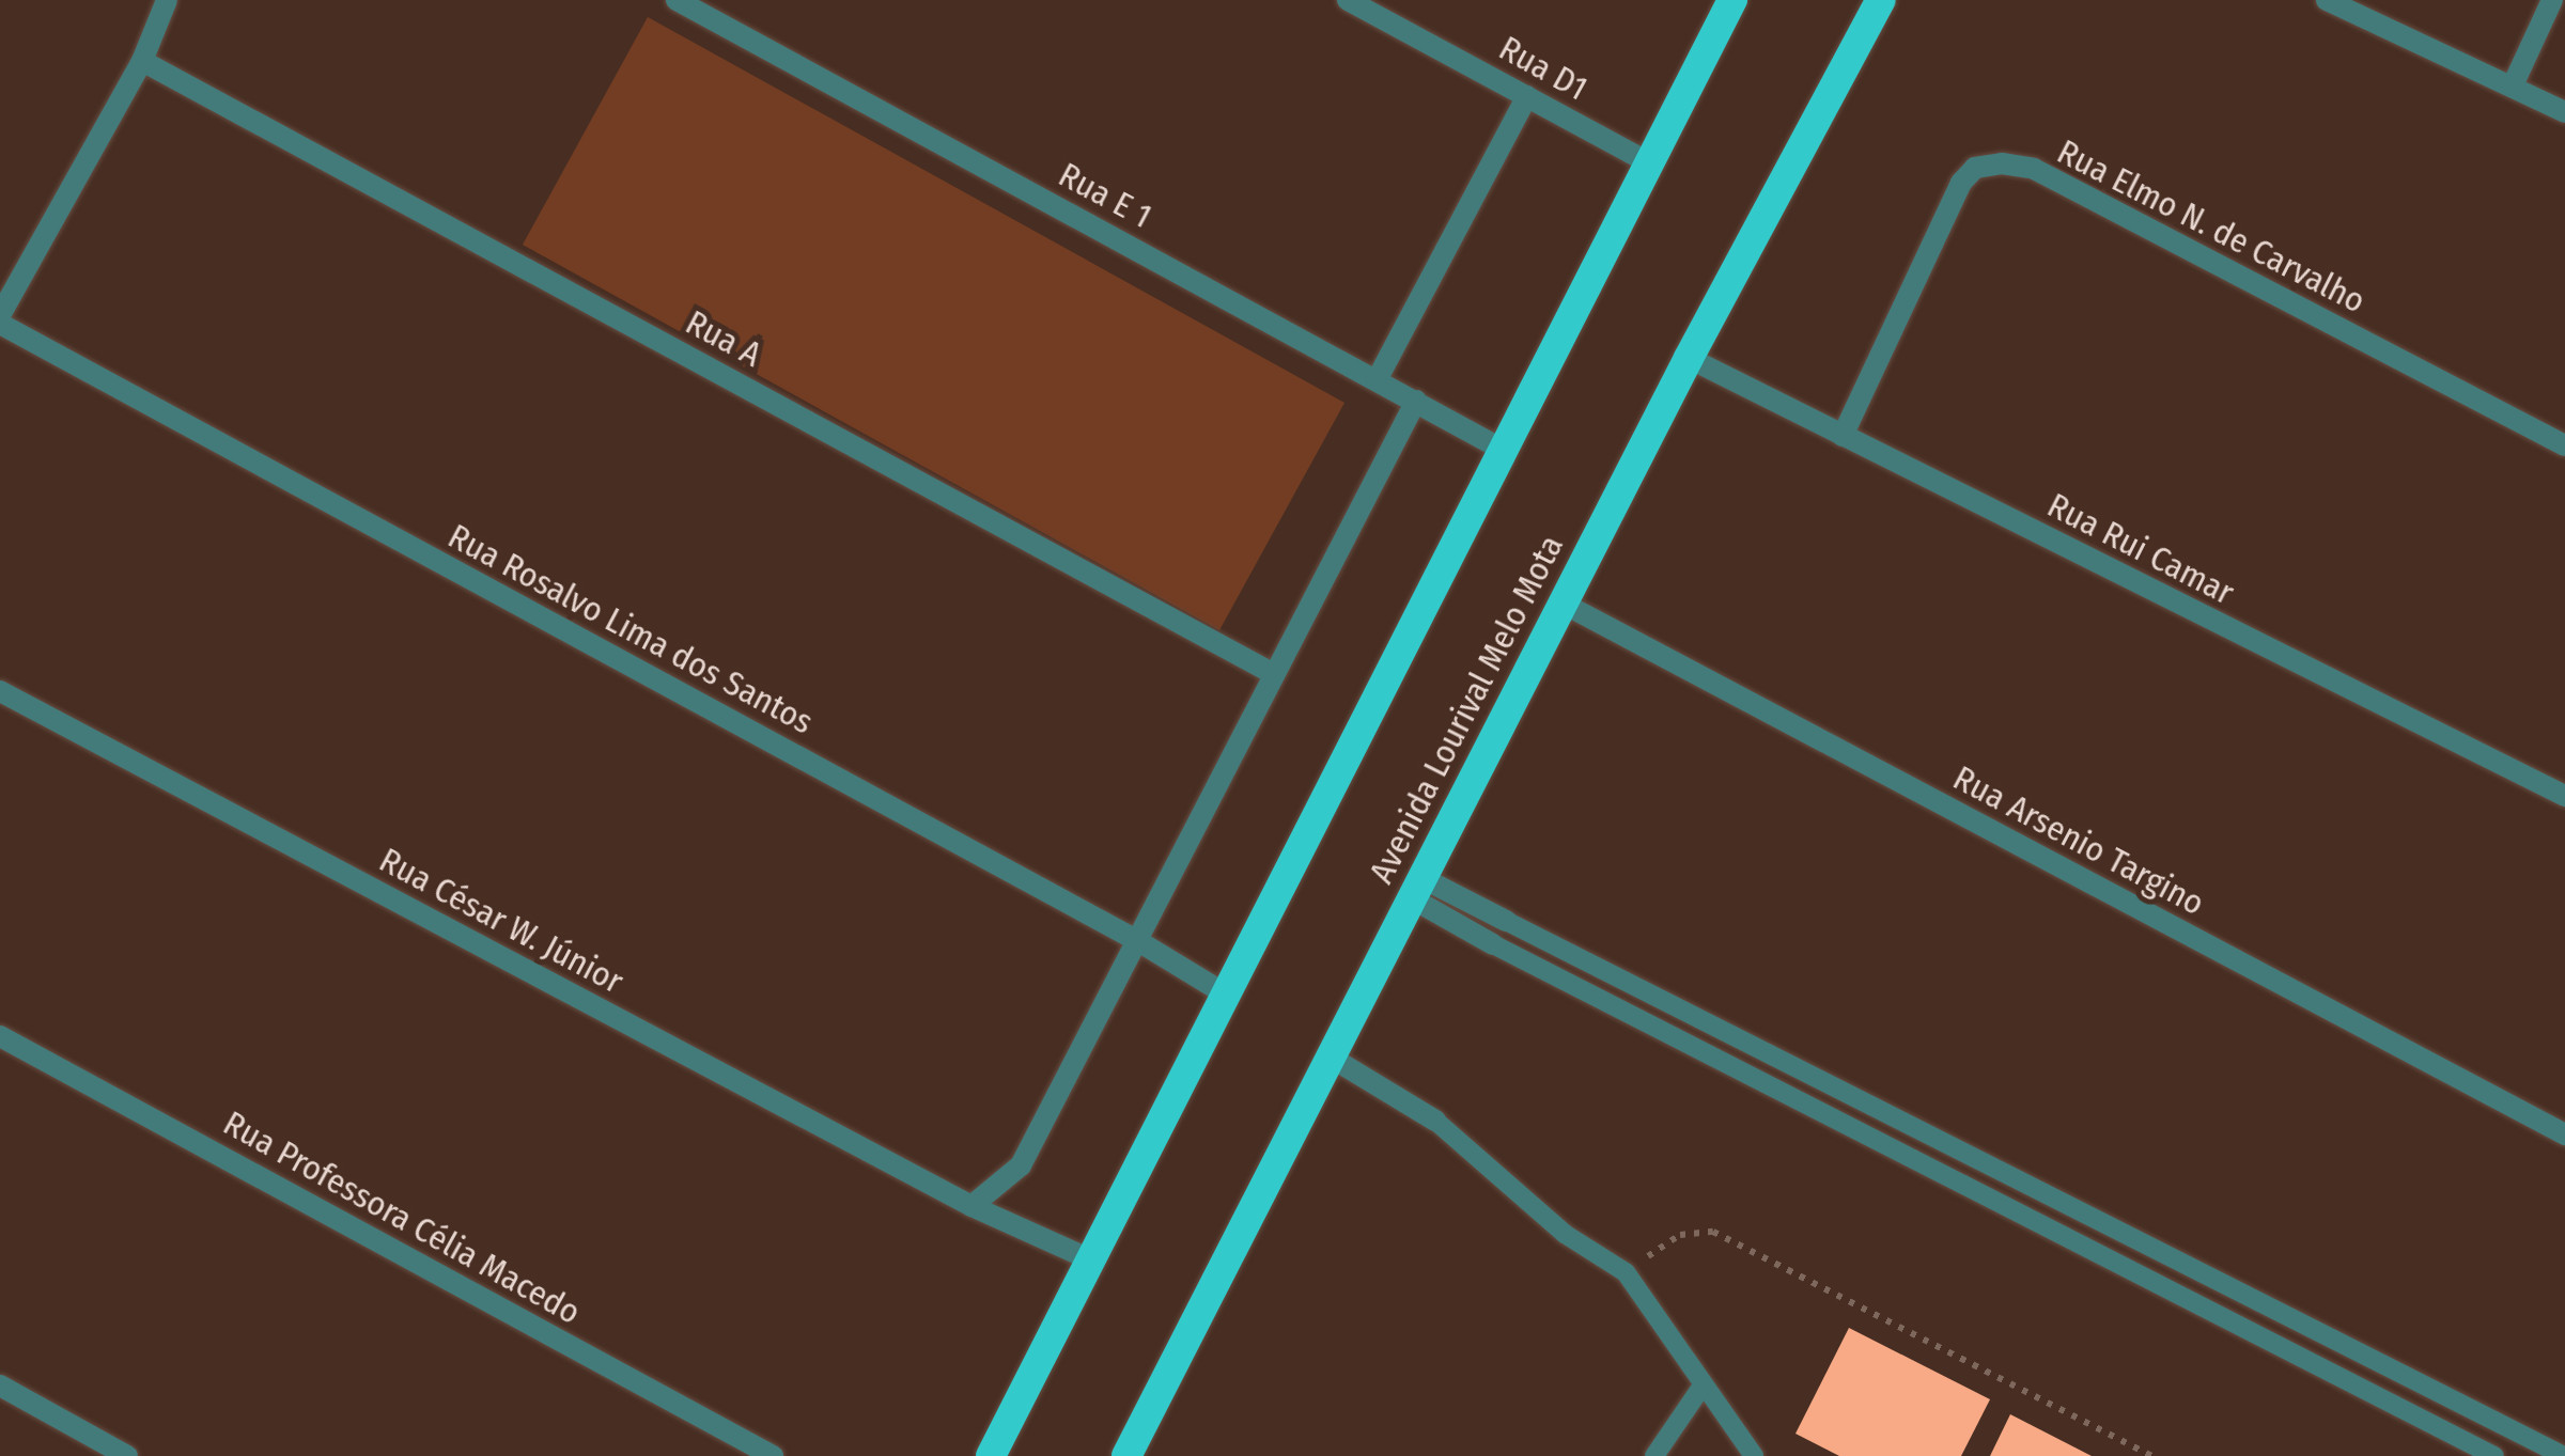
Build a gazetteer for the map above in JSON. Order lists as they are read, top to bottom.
{
  "streets": {
    "highway": ["Avenida Lourival Melo Mota"],
    "street": [
      "Rua D1",
      "Rua E 1",
      "Rua Elmo N. de Carvalho",
      "Rua A",
      "Rua Rui Camar",
      "Rua Rosalvo Lima dos Santos",
      "Rua Arsenio Targino",
      "Rua César W. Júnior",
      "Rua Professora Célia Macedo"
    ]
  },
  "crossings": [
    ["Rua Elmo N. de Carvalho", "Rua Rui Camar"],
    ["Rua Rui Camar", "Avenida Lourival Melo Mota"],
    ["Avenida Lourival Melo Mota", "Rua Arsenio Targino"]
  ]
}
